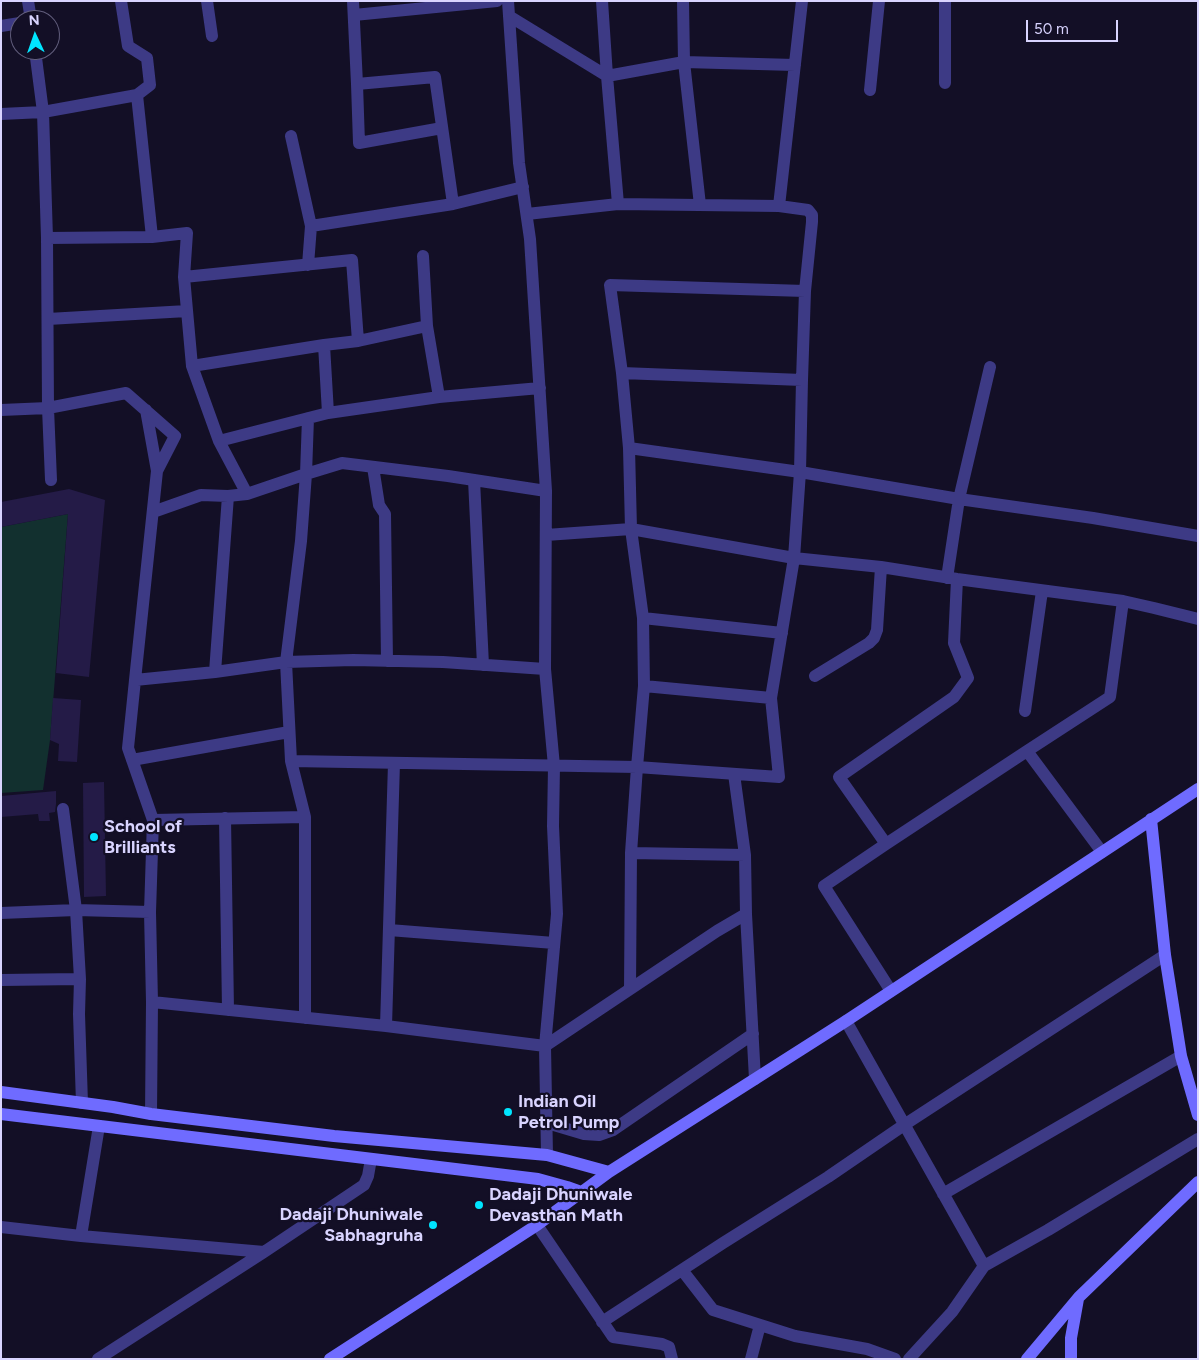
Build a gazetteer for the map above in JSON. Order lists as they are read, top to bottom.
{
  "places": [
    "School of Brilliants",
    "Indian Oil Petrol Pump",
    "Dadaji Dhuniwale Devasthan Math",
    "Dadaji Dhuniwale Sabhagruha"
  ],
  "scale_bar": "50 m",
  "north": "top"
}
